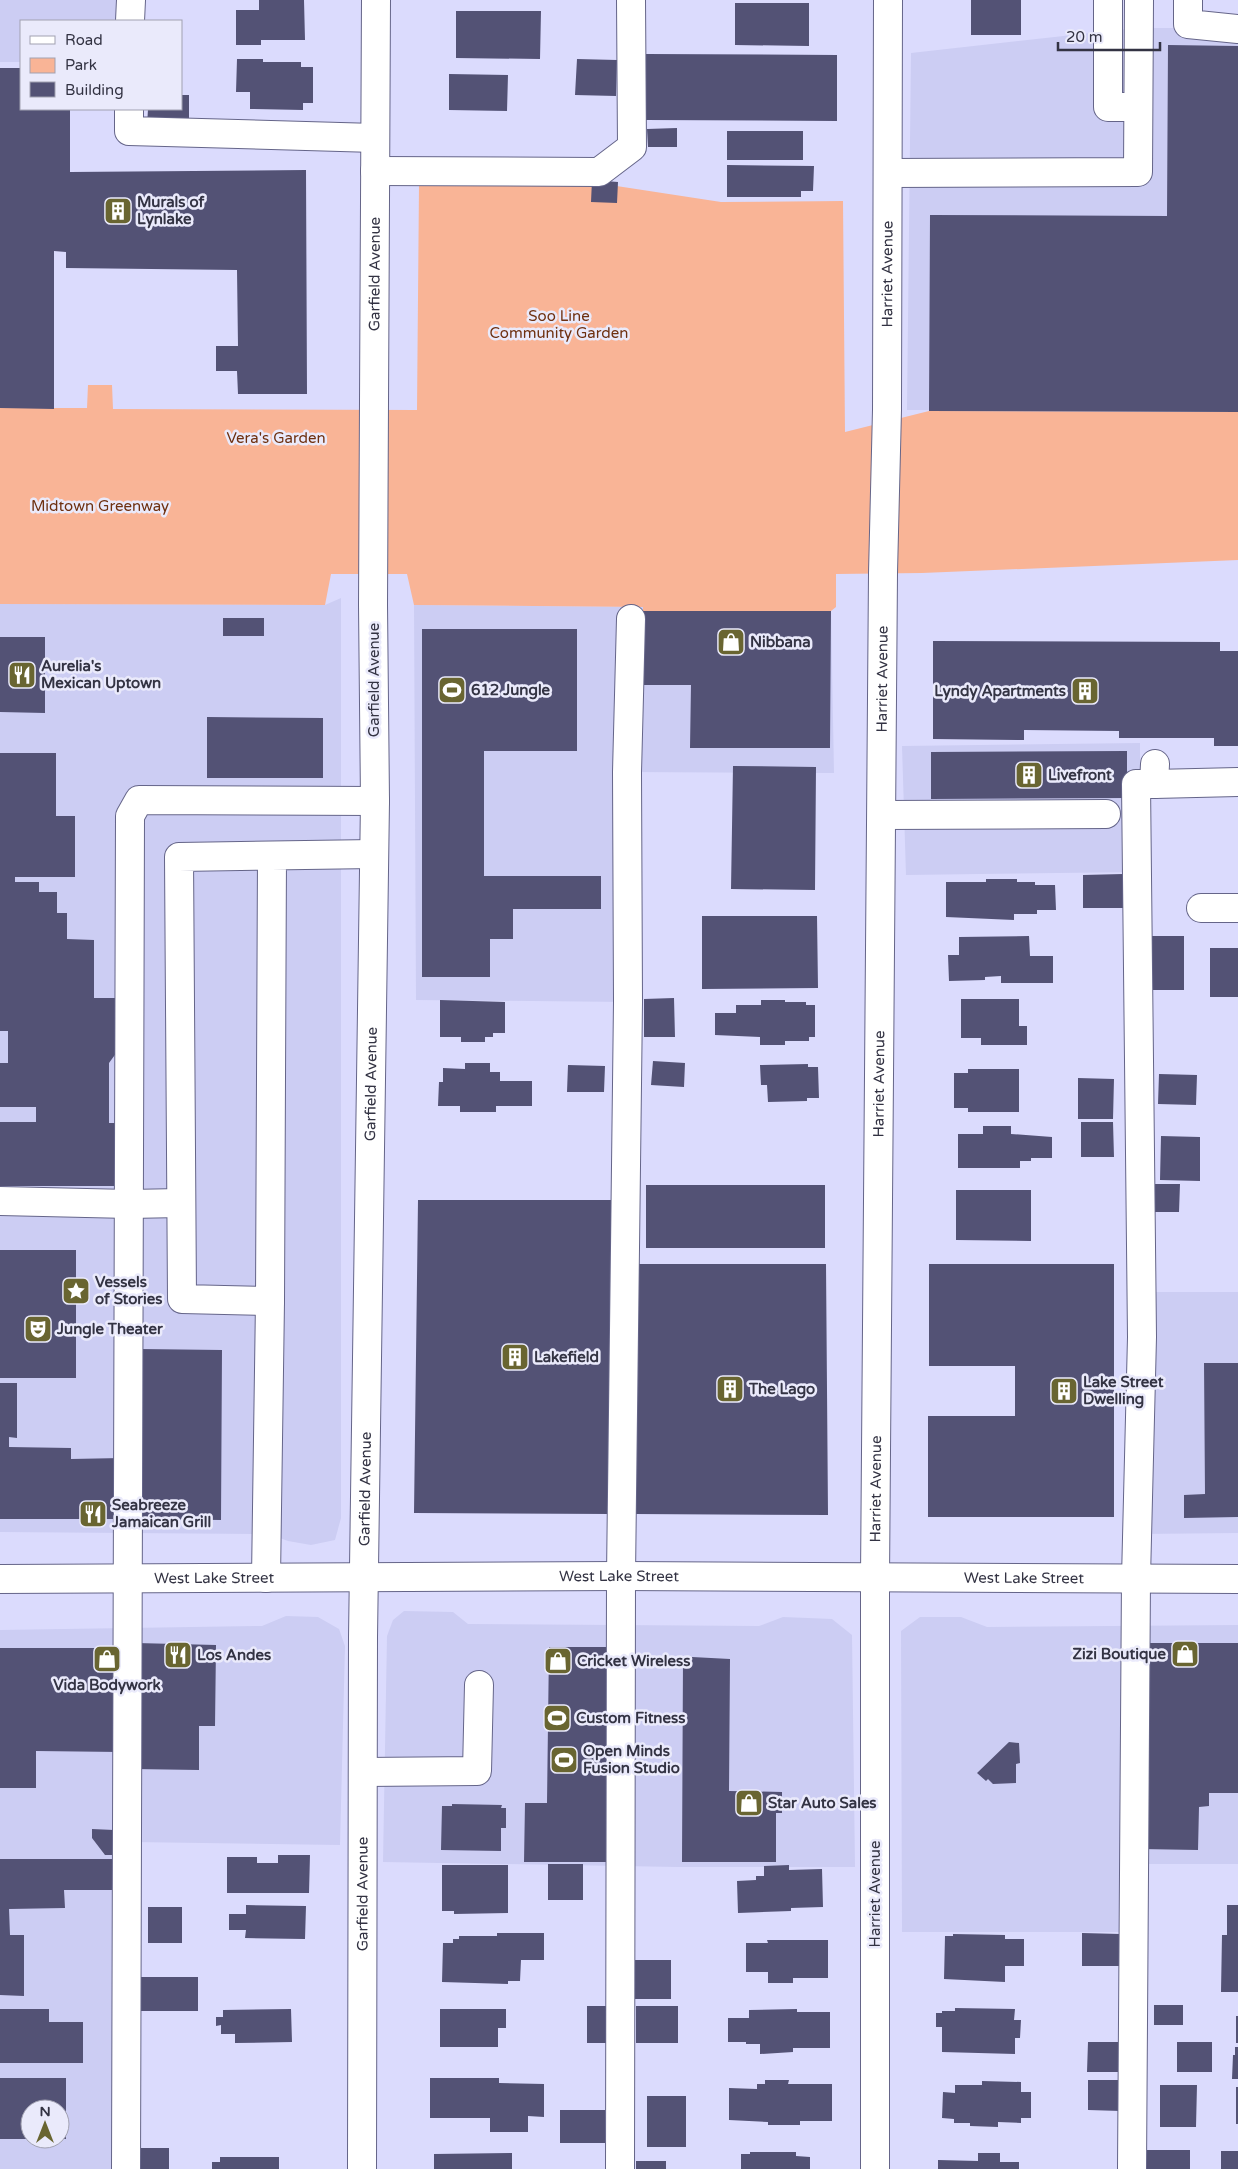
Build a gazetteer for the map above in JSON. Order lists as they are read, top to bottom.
{
  "streets": {
    "street": ["Garfield Avenue", "Harriet Avenue", "West Lake Street"]
  },
  "crossings": [
    ["Garfield Avenue", "West Lake Street"],
    ["Harriet Avenue", "West Lake Street"]
  ],
  "parks": ["Soo Line Community Garden", "Vera's Garden", "Midtown Greenway"],
  "places": {
    "building": [
      "Murals of Lynlake",
      "Lyndy Apartments",
      "Livefront",
      "Lakefield",
      "The Lago",
      "Lake Street Dwelling"
    ],
    "shop": [
      "Nibbana",
      "Zizi Boutique",
      "Vida Bodywork",
      "Cricket Wireless",
      "Star Auto Sales"
    ],
    "restaurant": ["Aurelia's Mexican Uptown", "Seabreeze Jamaican Grill", "Los Andes"],
    "sports": ["612 Jungle", "Custom Fitness", "Open Minds Fusion Studio"],
    "place": ["Vessels of Stories"],
    "theatre": ["Jungle Theater"]
  },
  "legend": ["Road", "Park", "Building"],
  "scale_bar": "20 m",
  "north": "top"
}
